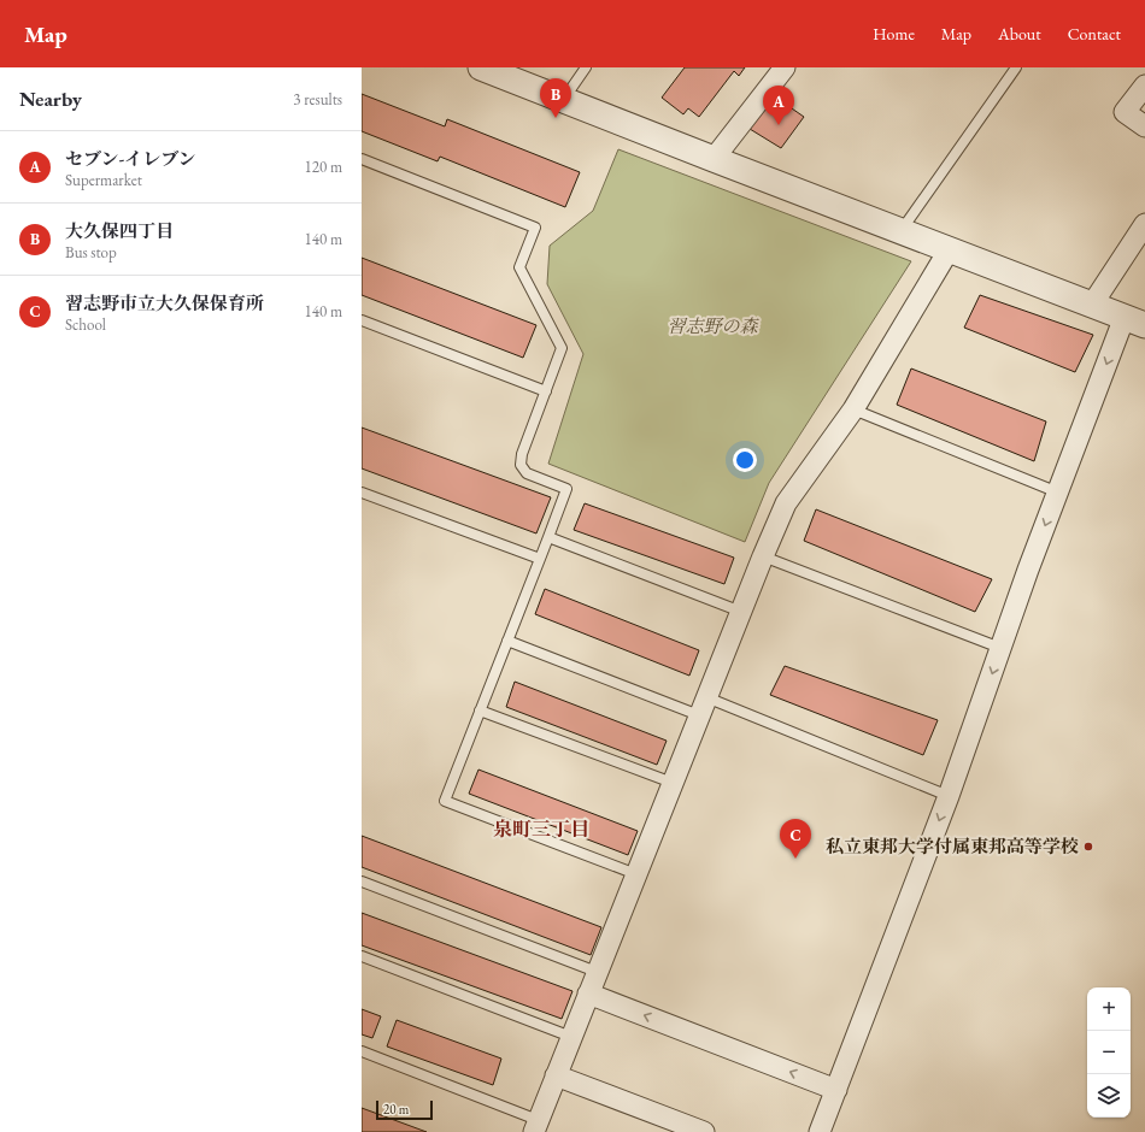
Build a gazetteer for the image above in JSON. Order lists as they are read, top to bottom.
{
  "districts": ["泉町三丁目"],
  "parks": ["習志野の森"],
  "places": ["私立東邦大学付属東邦高等学校"],
  "scale_bar": "20 m",
  "page": {
    "header": "Map",
    "nav": [
      "Home",
      "Map",
      "About",
      "Contact"
    ],
    "heading": ["Nearby", "3 results"],
    "pins": ["B", "A", "C"],
    "list": [
      {
        "mark": "A",
        "name": "セブン-イレブン",
        "note": "Supermarket",
        "value": "120 m"
      },
      {
        "mark": "B",
        "name": "大久保四丁目",
        "note": "Bus stop",
        "value": "140 m"
      },
      {
        "mark": "C",
        "name": "習志野市立大久保保育所",
        "note": "School",
        "value": "140 m"
      }
    ],
    "map_buttons": ["+", "−"],
    "scale": "20 m"
  }
}
